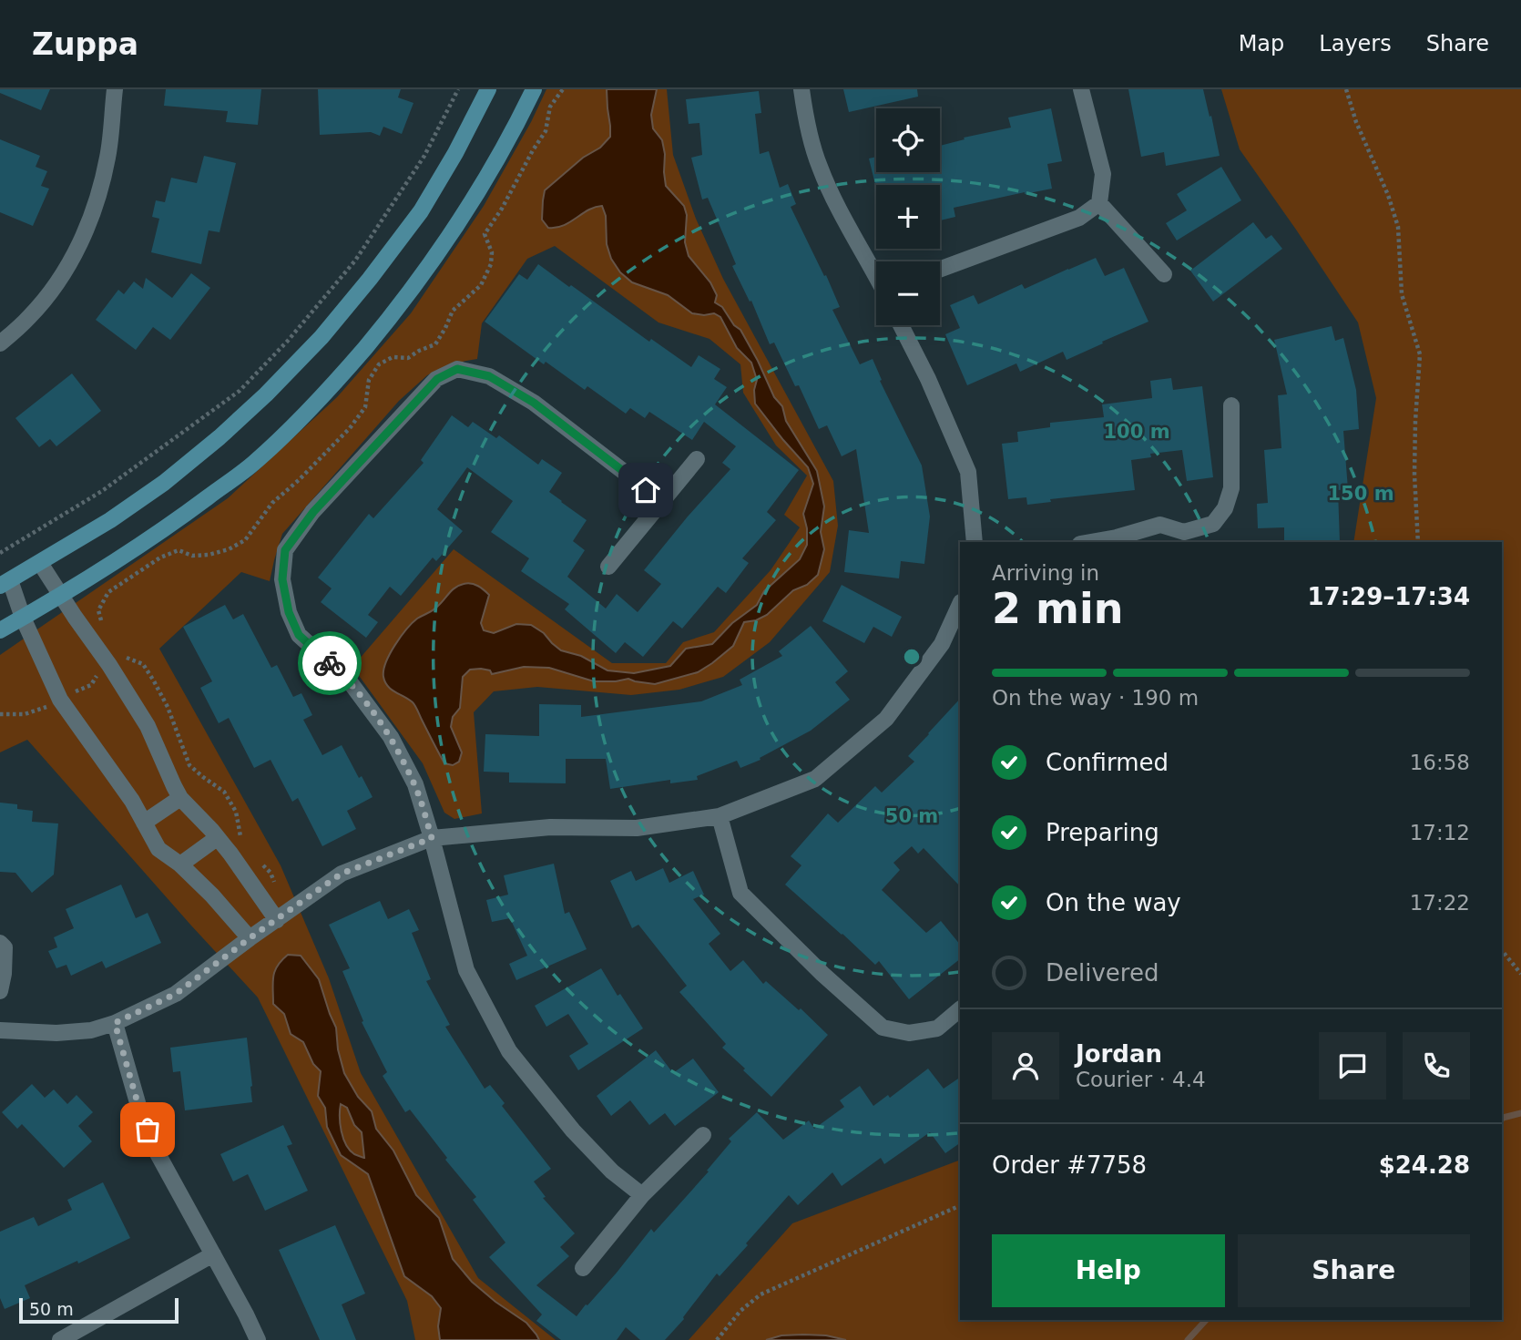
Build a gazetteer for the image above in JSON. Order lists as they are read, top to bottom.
{
  "scale_bar": "50 m",
  "page": {
    "header": "Zuppa",
    "nav": ["Map", "Layers", "Share"],
    "map_buttons": ["+", "−"],
    "heading": ["2 min", "Arriving in", "17:29–17:34"],
    "panel": [
      "Jordan",
      "Courier · 4.4",
      "Order #7758",
      "$24.28"
    ],
    "bar": "On the way · 190 m",
    "list": [
      ["Confirmed", "16:58"],
      ["Preparing", "17:12"],
      ["On the way", "17:22"],
      "Delivered"
    ],
    "buttons": ["Help", "Share"],
    "scale": "50 m"
  },
  "rings": ["100 m", "150 m", "50 m"]
}
